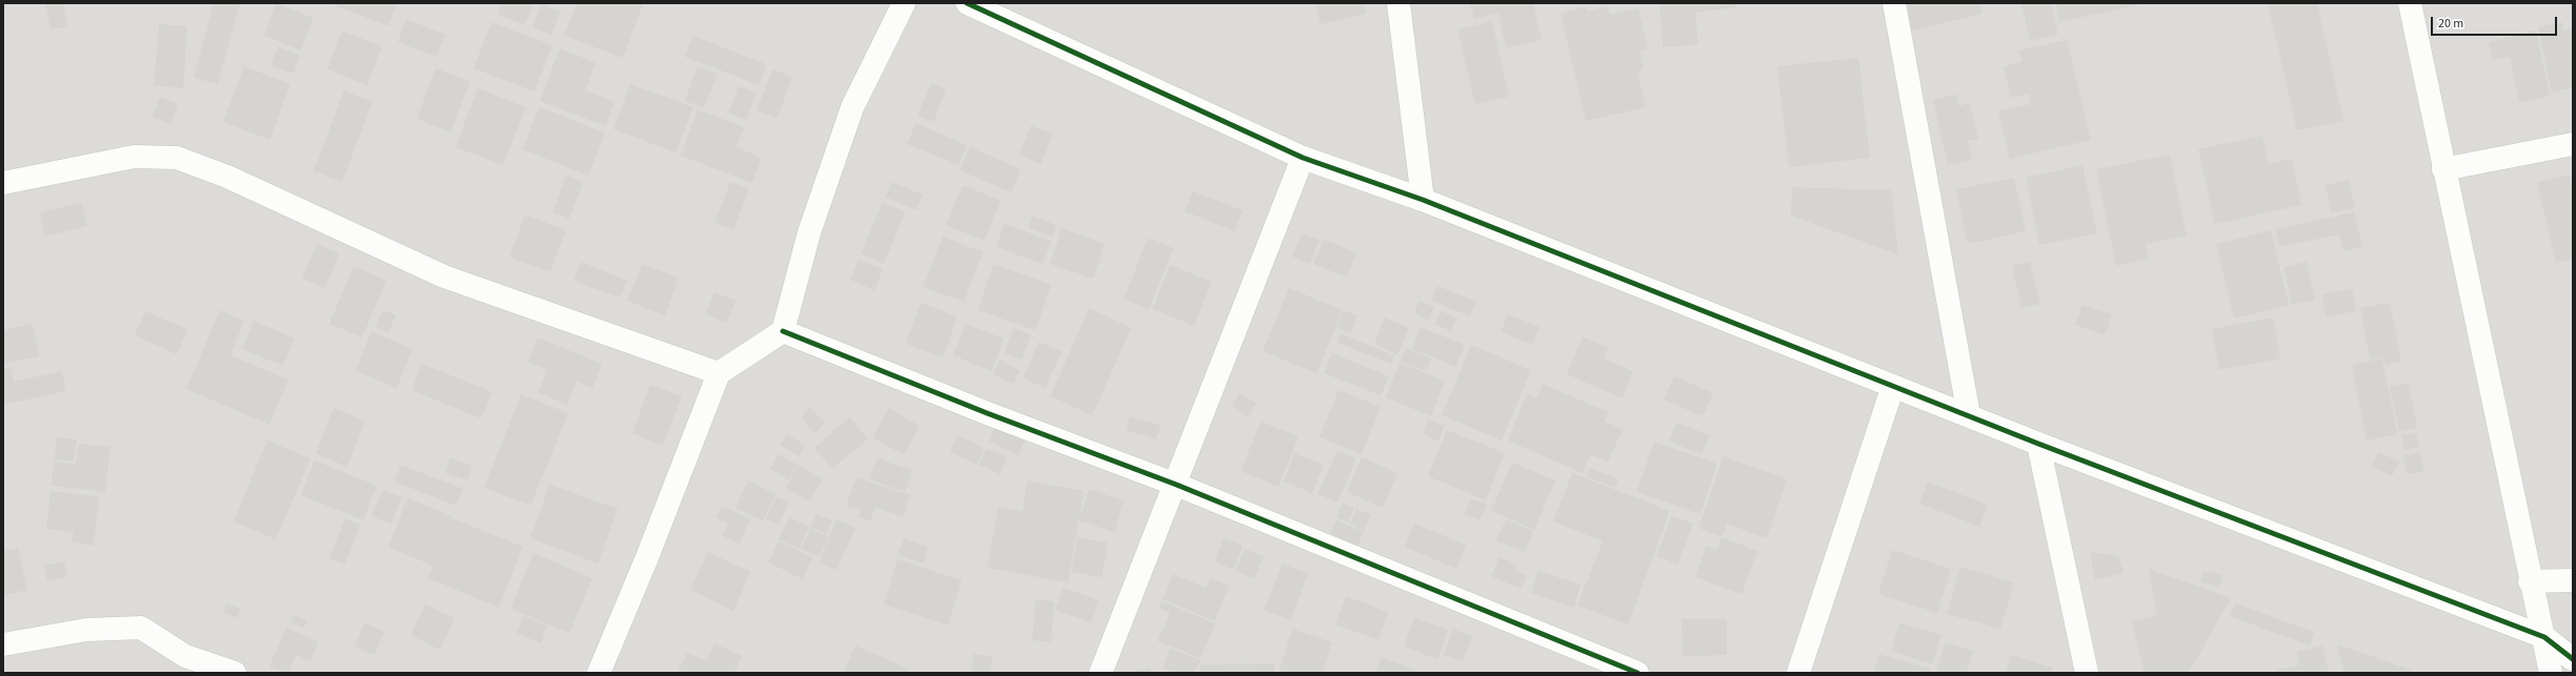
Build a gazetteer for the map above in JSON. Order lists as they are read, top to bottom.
{
  "scale_bar": "20 m"
}
